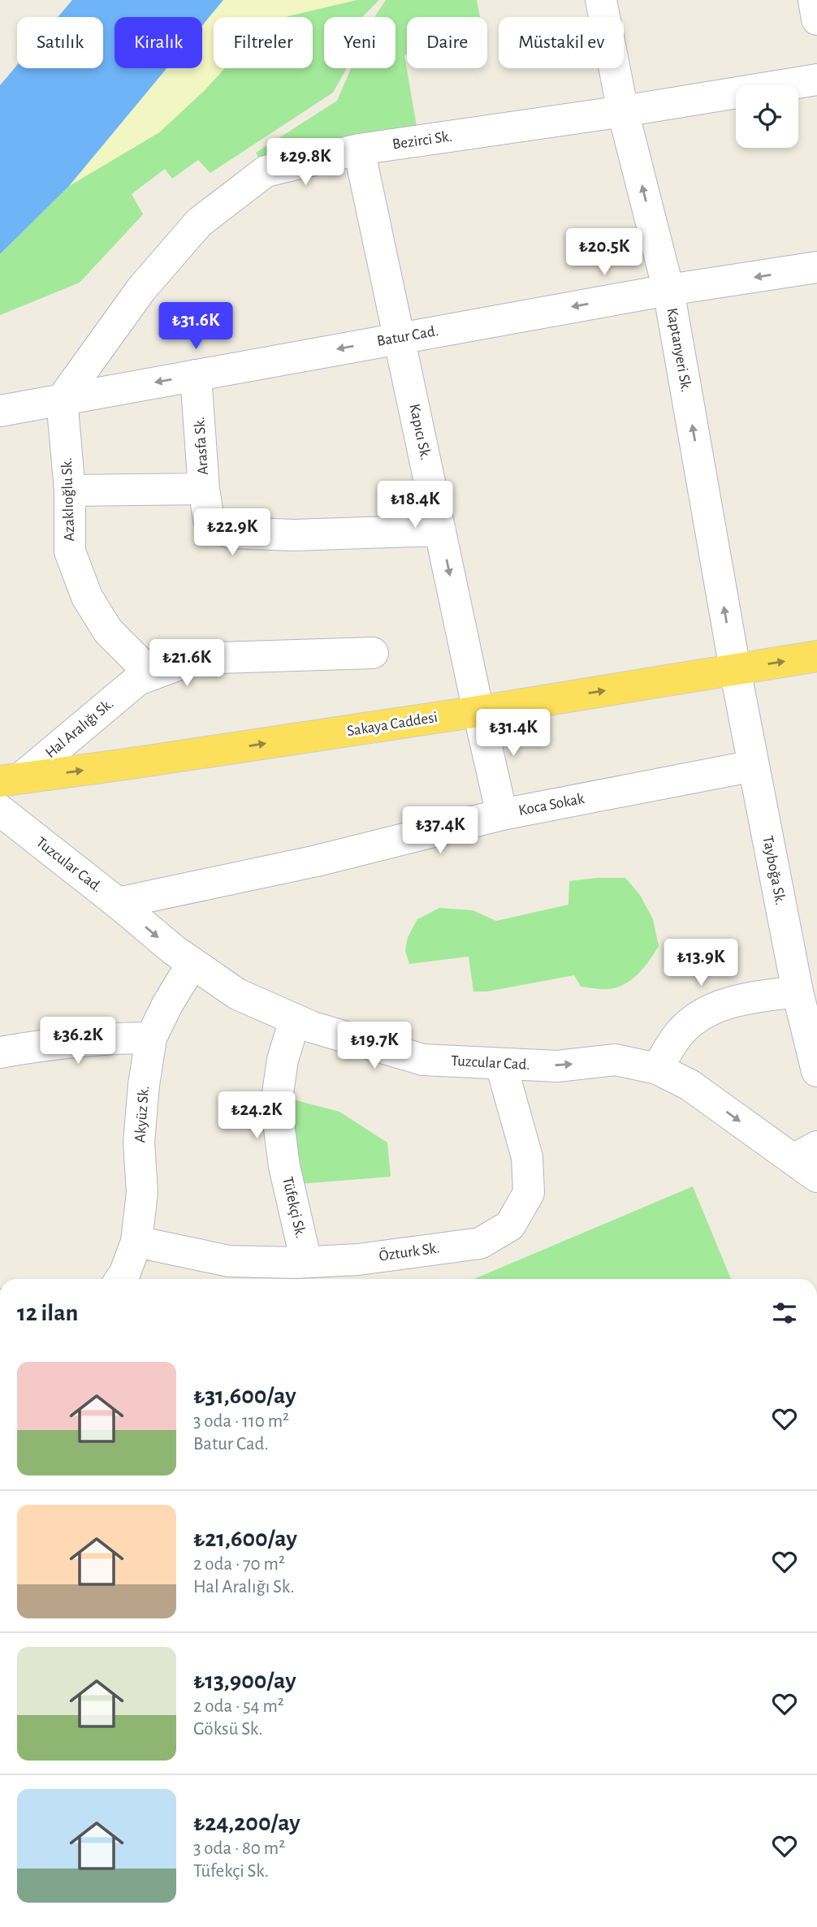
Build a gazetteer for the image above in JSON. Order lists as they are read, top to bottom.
{
  "streets": {
    "highway": ["Sakaya Caddesi"],
    "street": [
      "Bezirci Sk.",
      "Batur Cad.",
      "Kaptanyeri Sk.",
      "Kapıcı Sk.",
      "Arasfa Sk.",
      "Azaklıoğlu Sk.",
      "Hal Aralığı Sk.",
      "Koca Sokak",
      "Tuzcular Cad.",
      "Tayboğa Sk.",
      "Akyüz Sk.",
      "Tüfekçi Sk.",
      "Özturk Sk."
    ]
  },
  "crossings": [
    ["Bezirci Sk.", "Batur Cad."],
    ["Bezirci Sk.", "Kaptanyeri Sk."],
    ["Bezirci Sk.", "Kapıcı Sk."],
    ["Bezirci Sk.", "Azaklıoğlu Sk."],
    ["Batur Cad.", "Kaptanyeri Sk."],
    ["Batur Cad.", "Kapıcı Sk."],
    ["Batur Cad.", "Arasfa Sk."],
    ["Batur Cad.", "Azaklıoğlu Sk."],
    ["Kaptanyeri Sk.", "Sakaya Caddesi"],
    ["Kaptanyeri Sk.", "Tayboğa Sk."],
    ["Kapıcı Sk.", "Arasfa Sk."],
    ["Kapıcı Sk.", "Sakaya Caddesi"],
    ["Kapıcı Sk.", "Koca Sokak"],
    ["Azaklıoğlu Sk.", "Hal Aralığı Sk."],
    ["Sakaya Caddesi", "Hal Aralığı Sk."],
    ["Sakaya Caddesi", "Tayboğa Sk."],
    ["Koca Sokak", "Tuzcular Cad."],
    ["Koca Sokak", "Tayboğa Sk."],
    ["Tuzcular Cad.", "Akyüz Sk."],
    ["Tuzcular Cad.", "Tüfekçi Sk."],
    ["Tuzcular Cad.", "Özturk Sk."],
    ["Akyüz Sk.", "Özturk Sk."],
    ["Tüfekçi Sk.", "Özturk Sk."]
  ],
  "one_way": [
    "Batur Cad.",
    "Kaptanyeri Sk.",
    "Sakaya Caddesi",
    "Tuzcular Cad."
  ],
  "page": {
    "chip": [
      "Satılık",
      "Kiralık",
      "Filtreler",
      "Yeni",
      "Daire",
      "Müstakil ev"
    ],
    "price": [
      "₺29.8K",
      "₺20.5K",
      "₺31.6K",
      "₺18.4K",
      "₺22.9K",
      "₺21.6K",
      "₺31.4K",
      "₺37.4K",
      "₺13.9K",
      "₺36.2K",
      "₺19.7K",
      "₺24.2K"
    ],
    "heading": "12 ilan",
    "list": [
      {
        "name": "₺31,600/ay",
        "note": "3 oda · 110 m² · Batur Cad."
      },
      {
        "name": "₺21,600/ay",
        "note": "2 oda · 70 m² · Hal Aralığı Sk."
      },
      {
        "name": "₺13,900/ay",
        "note": "2 oda · 54 m² · Göksü Sk."
      },
      {
        "name": "₺24,200/ay",
        "note": "3 oda · 80 m² · Tüfekçi Sk."
      }
    ]
  }
}
